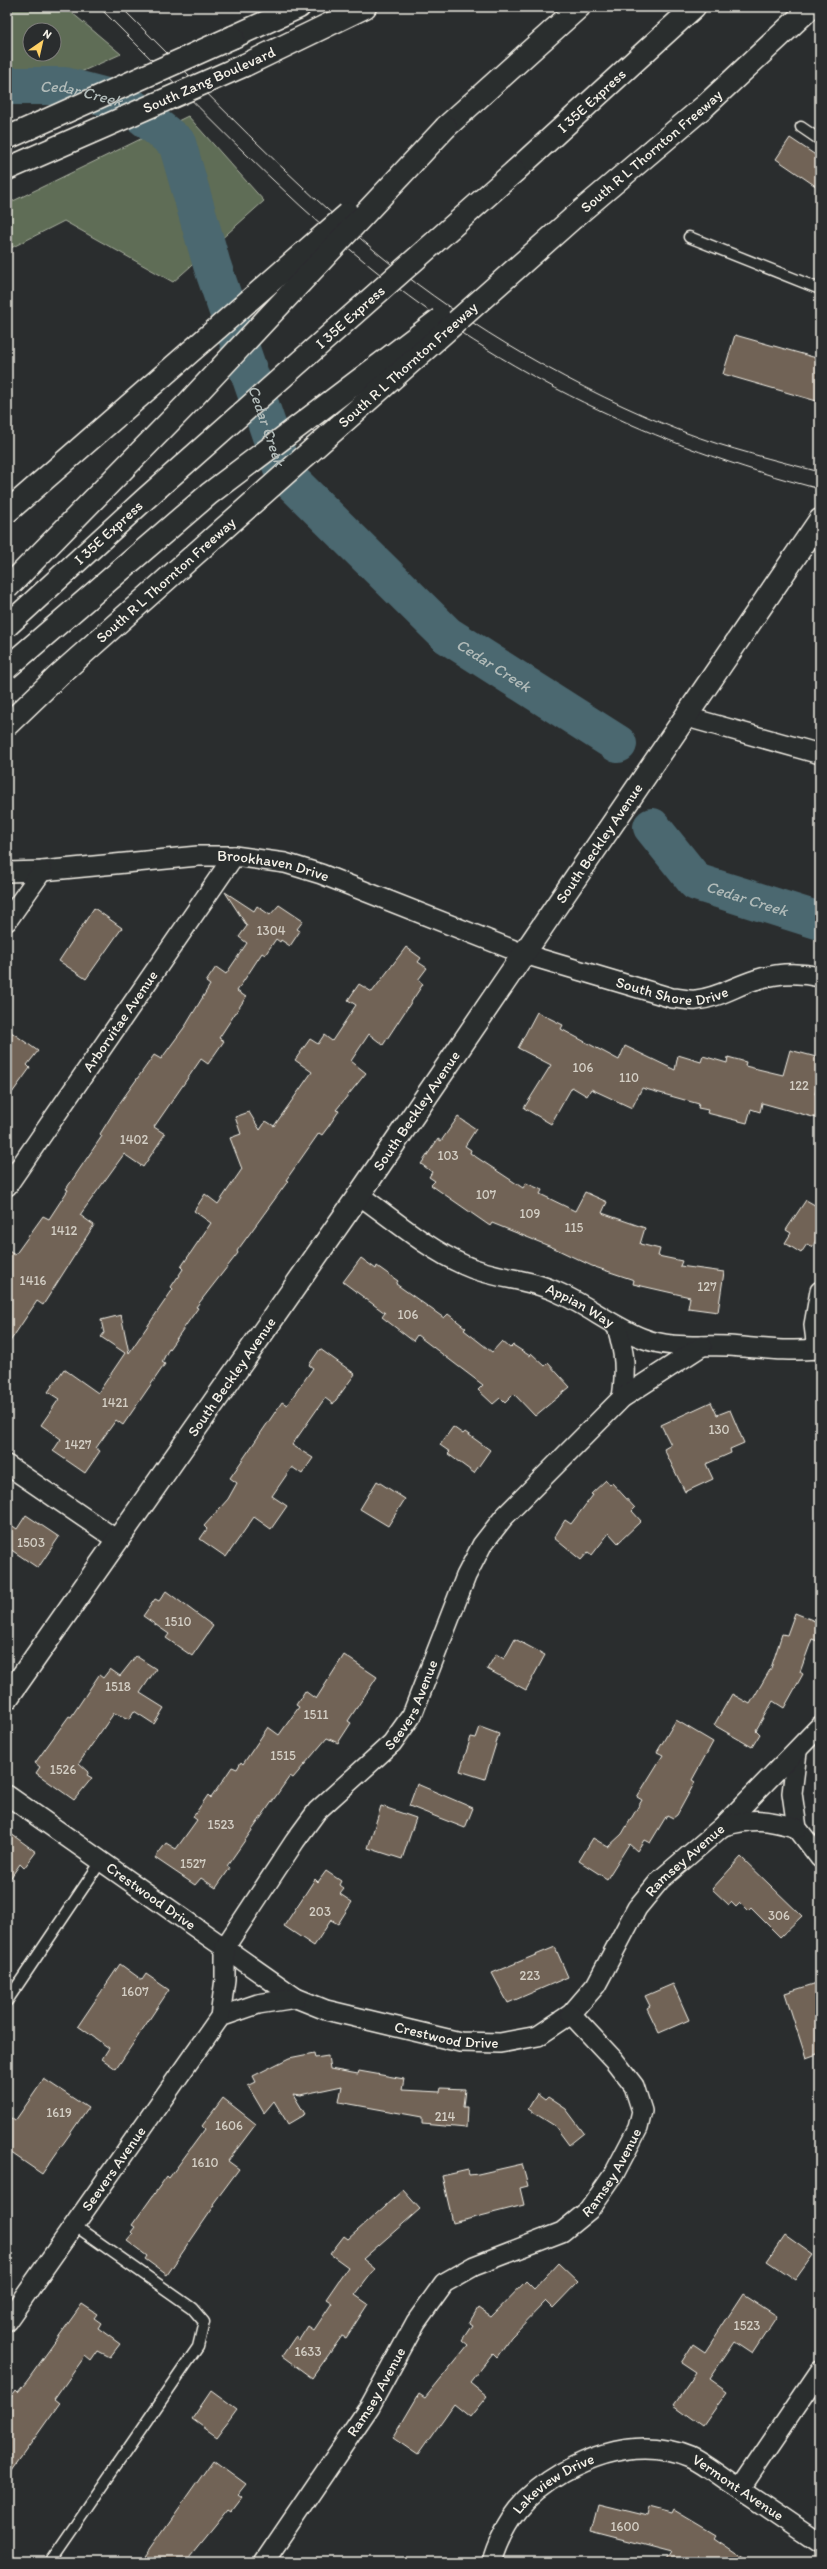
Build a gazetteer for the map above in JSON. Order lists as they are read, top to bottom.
{
  "streets": {
    "main road": [
      "South Zang Boulevard",
      "I 35E Express",
      "South R L Thornton Freeway",
      "South Beckley Avenue"
    ],
    "street": [
      "Brookhaven Drive",
      "South Shore Drive",
      "Arborvitae Avenue",
      "Appian Way",
      "Seevers Avenue",
      "Ramsey Avenue",
      "Crestwood Drive",
      "Lakeview Drive",
      "Vermont Avenue"
    ]
  },
  "crossings": [
    ["South Beckley Avenue", "Brookhaven Drive"],
    ["South Beckley Avenue", "South Shore Drive"],
    ["South Beckley Avenue", "Appian Way"],
    ["Brookhaven Drive", "South Shore Drive"],
    ["Brookhaven Drive", "Arborvitae Avenue"],
    ["Appian Way", "Seevers Avenue"],
    ["Seevers Avenue", "Crestwood Drive"],
    ["Ramsey Avenue", "Crestwood Drive"],
    ["Lakeview Drive", "Vermont Avenue"]
  ],
  "water": ["Cedar Creek"],
  "house_numbers": [
    "1304",
    "106",
    "110",
    "122",
    "1402",
    "103",
    "107",
    "109",
    "115",
    "1412",
    "1416",
    "127",
    "106",
    "1421",
    "130",
    "1427",
    "1503",
    "1510",
    "1518",
    "1511",
    "1515",
    "1526",
    "1523",
    "1527",
    "203",
    "306",
    "223",
    "1607",
    "1619",
    "214",
    "1606",
    "1610",
    "1523",
    "1633",
    "1600"
  ],
  "north": "top right"
}
